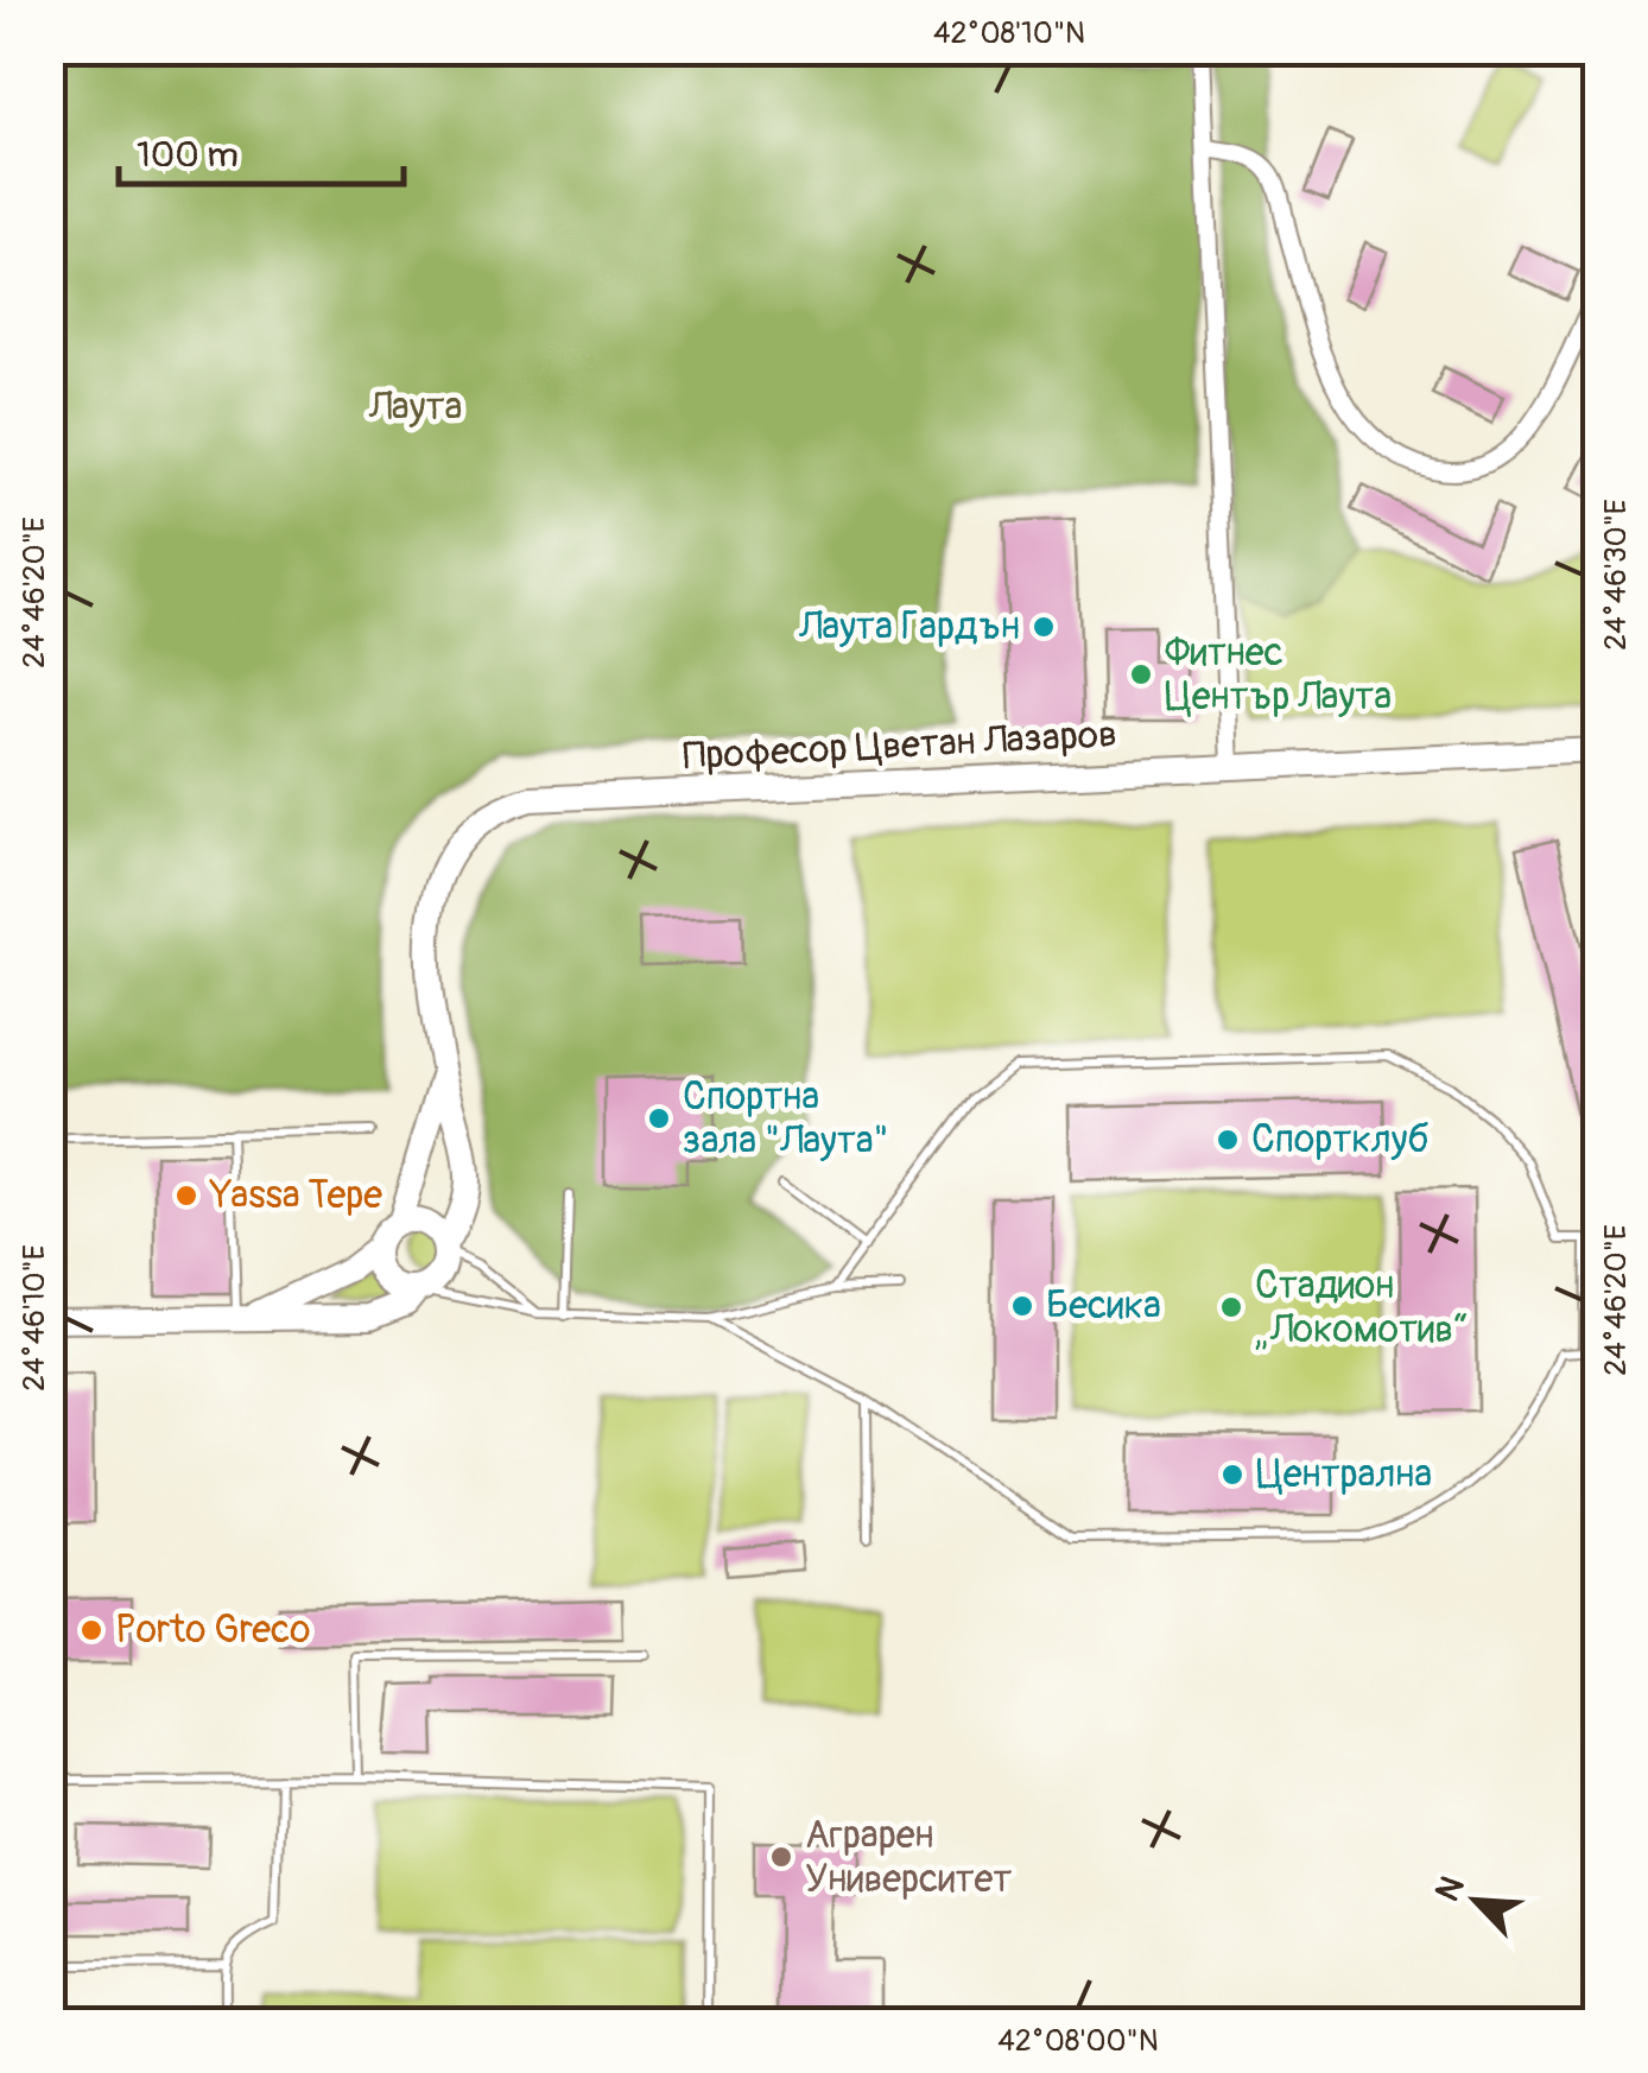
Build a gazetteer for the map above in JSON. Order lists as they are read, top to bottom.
{
  "streets": {
    "street": ["Професор Цветан Лазаров"]
  },
  "parks": ["Лаута"],
  "places": [
    "Лаута Гардън",
    "Фитнес Център Лаута",
    "Спортна зала \"Лаута\"",
    "Спортклуб",
    "Yassa Tepe",
    "Бесика",
    "Стадион „Локомотив“",
    "Централна",
    "Porto Greco",
    "Аграрен Университет"
  ],
  "scale_bar": "100 m",
  "north": "top left",
  "coordinates": [
    "42°08'10\"N",
    "24°46'30\"E",
    "24°46'20\"E",
    "24°46'10\"E",
    "42°08'00\"N"
  ]
}
